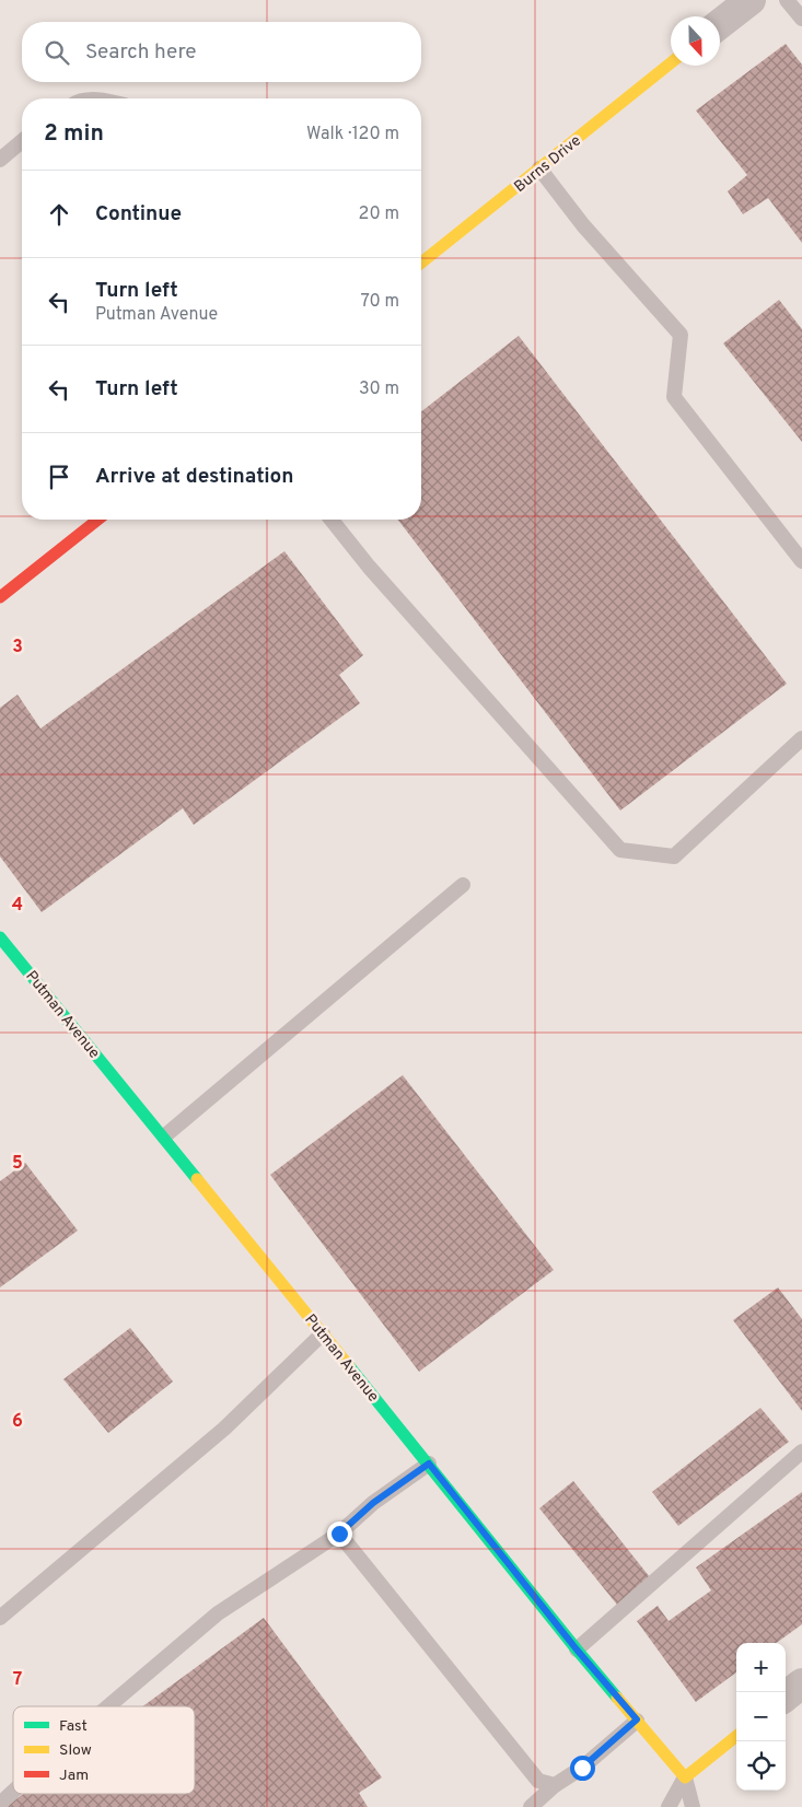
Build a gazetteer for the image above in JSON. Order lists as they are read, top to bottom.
{
  "streets": {
    "street": ["Burns Drive", "Putman Avenue"]
  },
  "legend": ["Fast", "Slow", "Jam"],
  "north": "bottom",
  "page": {
    "search": "Search here",
    "heading": ["2 min", "Walk · 120 m"],
    "list": [
      ["Continue", "20 m"],
      ["Turn left", "Putman Avenue", "70 m"],
      ["Turn left", "30 m"],
      "Arrive at destination"
    ],
    "map_buttons": ["+", "−"]
  },
  "grid": {
    "rows": [
      "3",
      "4",
      "5",
      "6",
      "7"
    ]
  }
}
